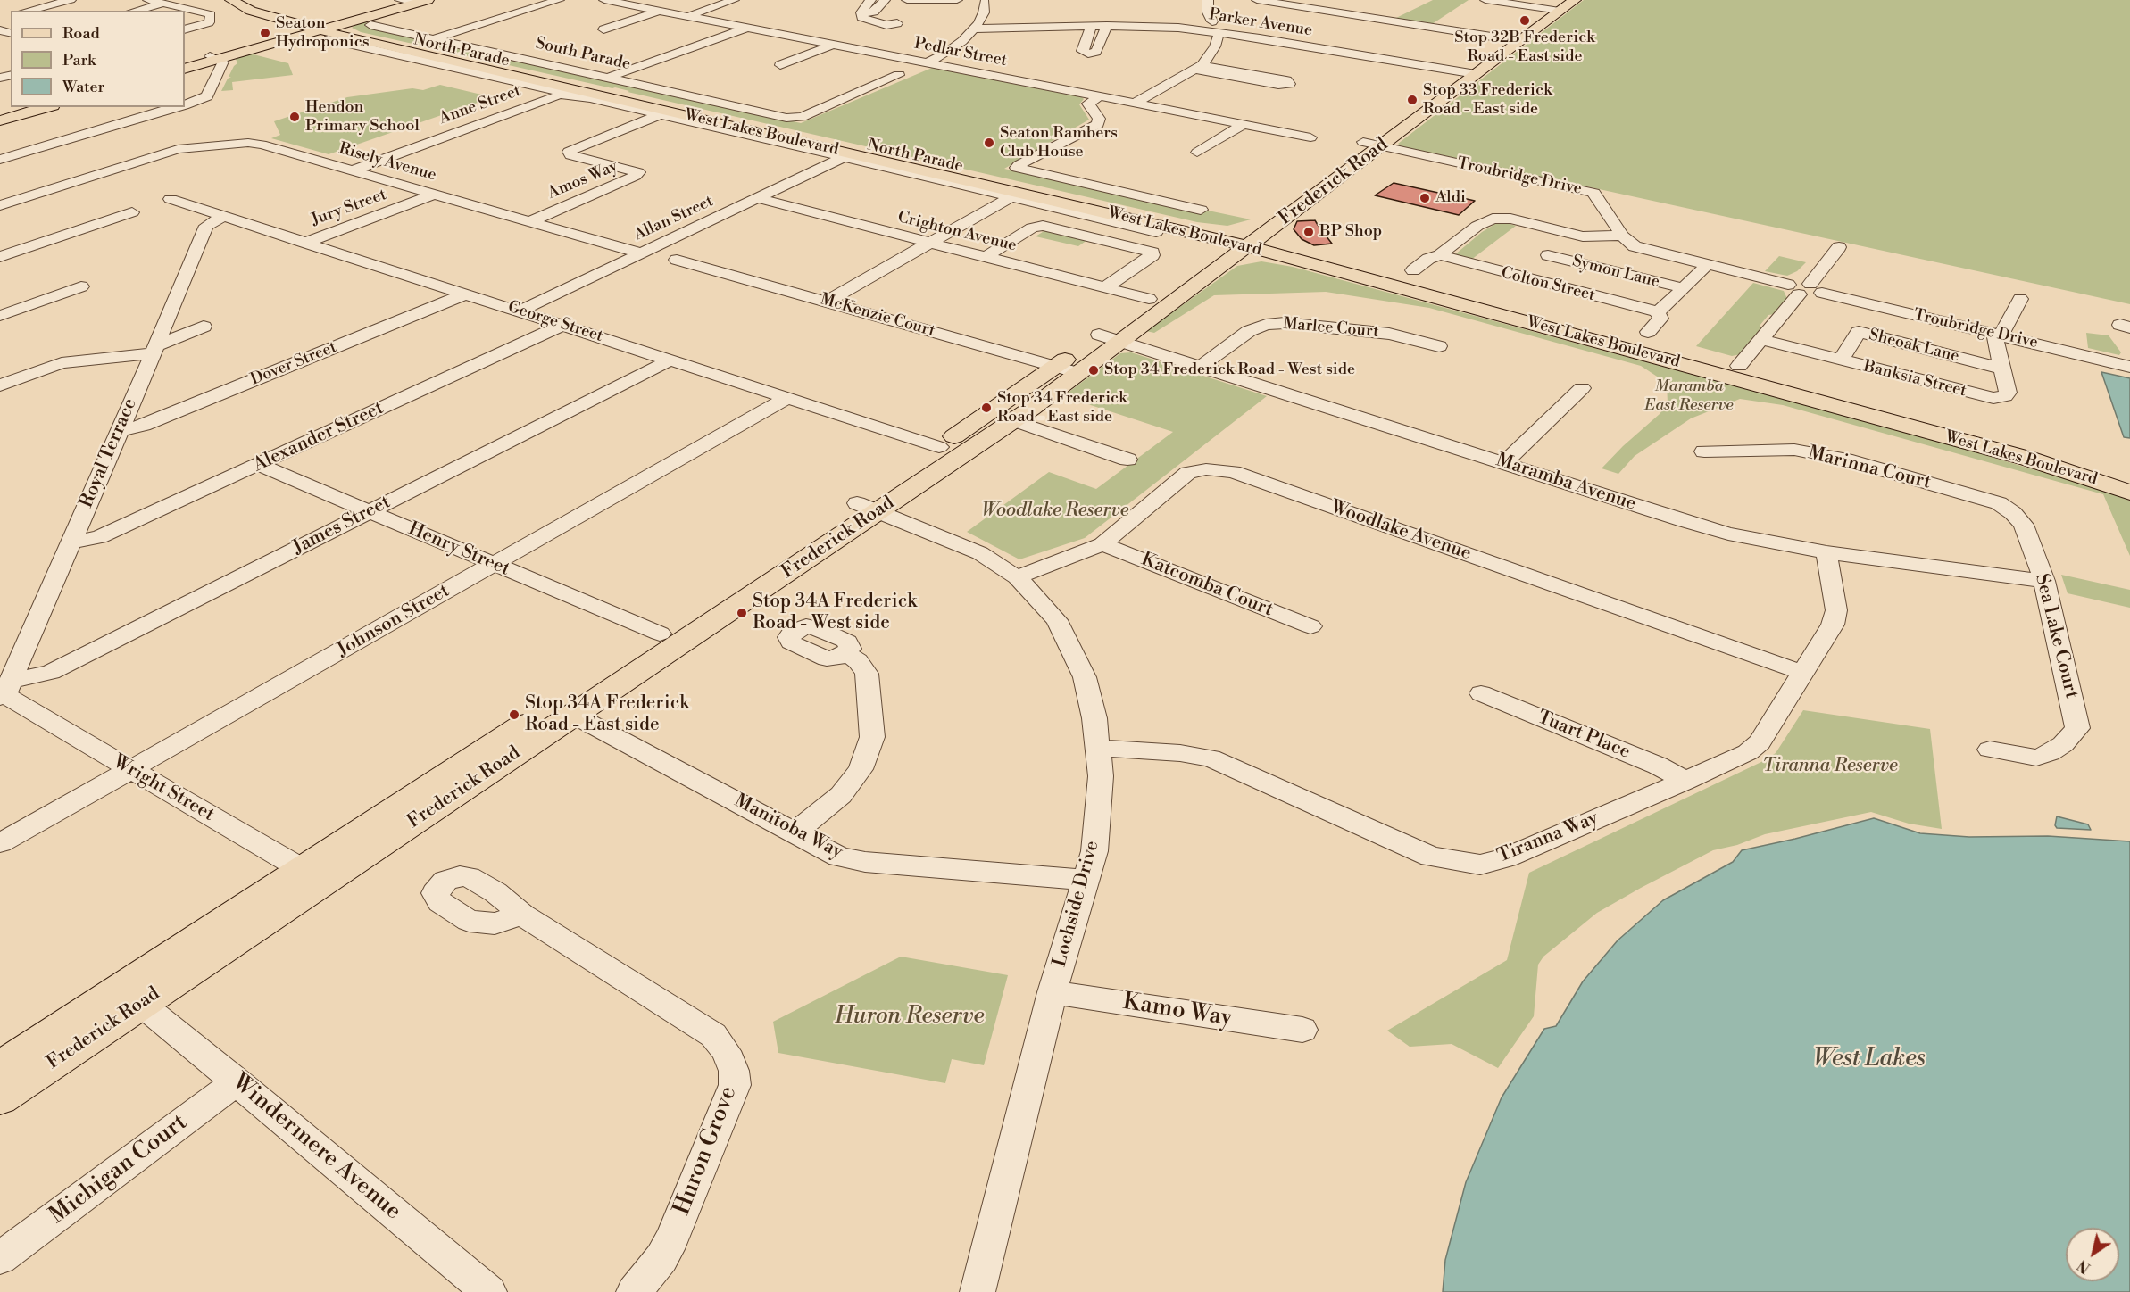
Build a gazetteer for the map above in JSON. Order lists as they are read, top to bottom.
{
  "streets": {
    "main road": ["West Lakes Boulevard", "Frederick Road"],
    "street": [
      "Parker Avenue",
      "North Parade",
      "Pedlar Street",
      "South Parade",
      "Anne Street",
      "Risely Avenue",
      "Troubridge Drive",
      "Amos Way",
      "Jury Street",
      "Allan Street",
      "Crighton Avenue",
      "Symon Lane",
      "Colton Street",
      "McKenzie Court",
      "George Street",
      "Marlee Court",
      "Sheoak Lane",
      "Dover Street",
      "Banksia Street",
      "Alexander Street",
      "Royal Terrace",
      "Marinna Court",
      "Maramba Avenue",
      "James Street",
      "Woodlake Avenue",
      "Henry Street",
      "Katcomba Court",
      "Johnson Street",
      "Sea Lake Court",
      "Tuart Place",
      "Wright Street",
      "Manitoba Way",
      "Tiranna Way",
      "Lochside Drive",
      "Kamo Way",
      "Windermere Avenue",
      "Huron Grove",
      "Michigan Court"
    ]
  },
  "crossings": [
    ["Parker Avenue", "Frederick Road"],
    ["North Parade", "Anne Street"],
    ["North Parade", "West Lakes Boulevard"],
    ["North Parade", "Amos Way"],
    ["North Parade", "Allan Street"],
    ["Anne Street", "Risely Avenue"],
    ["West Lakes Boulevard", "Frederick Road"],
    ["Risely Avenue", "Amos Way"],
    ["Risely Avenue", "Jury Street"],
    ["Risely Avenue", "Allan Street"],
    ["Troubridge Drive", "Frederick Road"],
    ["Troubridge Drive", "Banksia Street"],
    ["Frederick Road", "Crighton Avenue"],
    ["Frederick Road", "McKenzie Court"],
    ["Frederick Road", "George Street"],
    ["Frederick Road", "Maramba Avenue"],
    ["Frederick Road", "Henry Street"],
    ["Frederick Road", "Wright Street"],
    ["Frederick Road", "Manitoba Way"],
    ["Frederick Road", "Lochside Drive"],
    ["Frederick Road", "Windermere Avenue"],
    ["Jury Street", "George Street"],
    ["Allan Street", "Crighton Avenue"],
    ["Allan Street", "George Street"],
    ["Symon Lane", "Colton Street"],
    ["George Street", "Dover Street"],
    ["George Street", "Alexander Street"],
    ["George Street", "Royal Terrace"],
    ["George Street", "James Street"],
    ["George Street", "Johnson Street"],
    ["Marlee Court", "Maramba Avenue"],
    ["Sheoak Lane", "Banksia Street"],
    ["Dover Street", "Royal Terrace"],
    ["Alexander Street", "Royal Terrace"],
    ["Alexander Street", "Henry Street"],
    ["Royal Terrace", "James Street"],
    ["Royal Terrace", "Wright Street"],
    ["Marinna Court", "Sea Lake Court"],
    ["Maramba Avenue", "Sea Lake Court"],
    ["Maramba Avenue", "Tiranna Way"],
    ["James Street", "Henry Street"],
    ["James Street", "Wright Street"],
    ["Woodlake Avenue", "Katcomba Court"],
    ["Woodlake Avenue", "Tiranna Way"],
    ["Woodlake Avenue", "Lochside Drive"],
    ["Henry Street", "Johnson Street"],
    ["Johnson Street", "Wright Street"],
    ["Tuart Place", "Tiranna Way"],
    ["Manitoba Way", "Lochside Drive"],
    ["Tiranna Way", "Lochside Drive"],
    ["Lochside Drive", "Kamo Way"],
    ["Windermere Avenue", "Michigan Court"]
  ],
  "water": ["West Lakes"],
  "parks": [
    "Maramba East Reserve",
    "Woodlake Reserve",
    "Tiranna Reserve",
    "Huron Reserve"
  ],
  "places": [
    "Stop 32B Frederick Road - East side",
    "Seaton Hydroponics",
    "Stop 33 Frederick Road - East side",
    "Hendon Primary School",
    "Seaton Rambers Club House",
    "Aldi",
    "BP Shop",
    "Stop 34 Frederick Road - West side",
    "Stop 34 Frederick Road - East side",
    "Stop 34A Frederick Road - West side",
    "Stop 34A Frederick Road - East side"
  ],
  "legend": ["Road", "Park", "Water"],
  "north": "bottom left"
}
